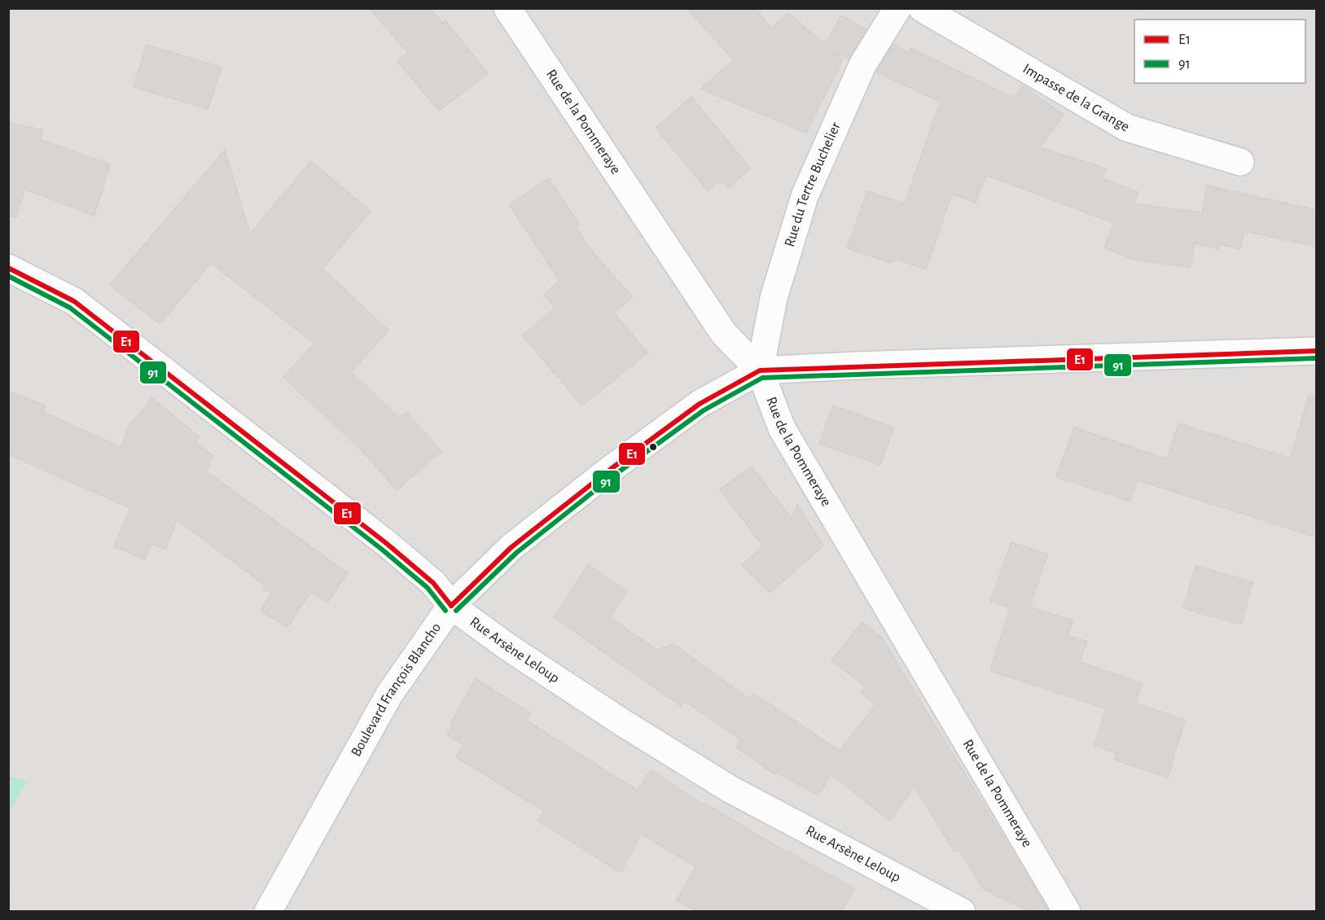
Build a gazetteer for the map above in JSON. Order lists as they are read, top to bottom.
{
  "streets": {
    "street": [
      "Impasse de la Grange",
      "Rue de la Pommeraye",
      "Rue du Tertre Buchelier",
      "Rue Arsène Leloup",
      "Boulevard François Blancho"
    ]
  },
  "crossings": [
    ["Rue de la Pommeraye", "Rue du Tertre Buchelier"],
    ["Rue de la Pommeraye", "Boulevard François Blancho"],
    ["Rue du Tertre Buchelier", "Boulevard François Blancho"],
    ["Rue Arsène Leloup", "Boulevard François Blancho"]
  ],
  "lines": ["transit line E1", "transit line 91"],
  "legend": ["E1", "91"]
}
